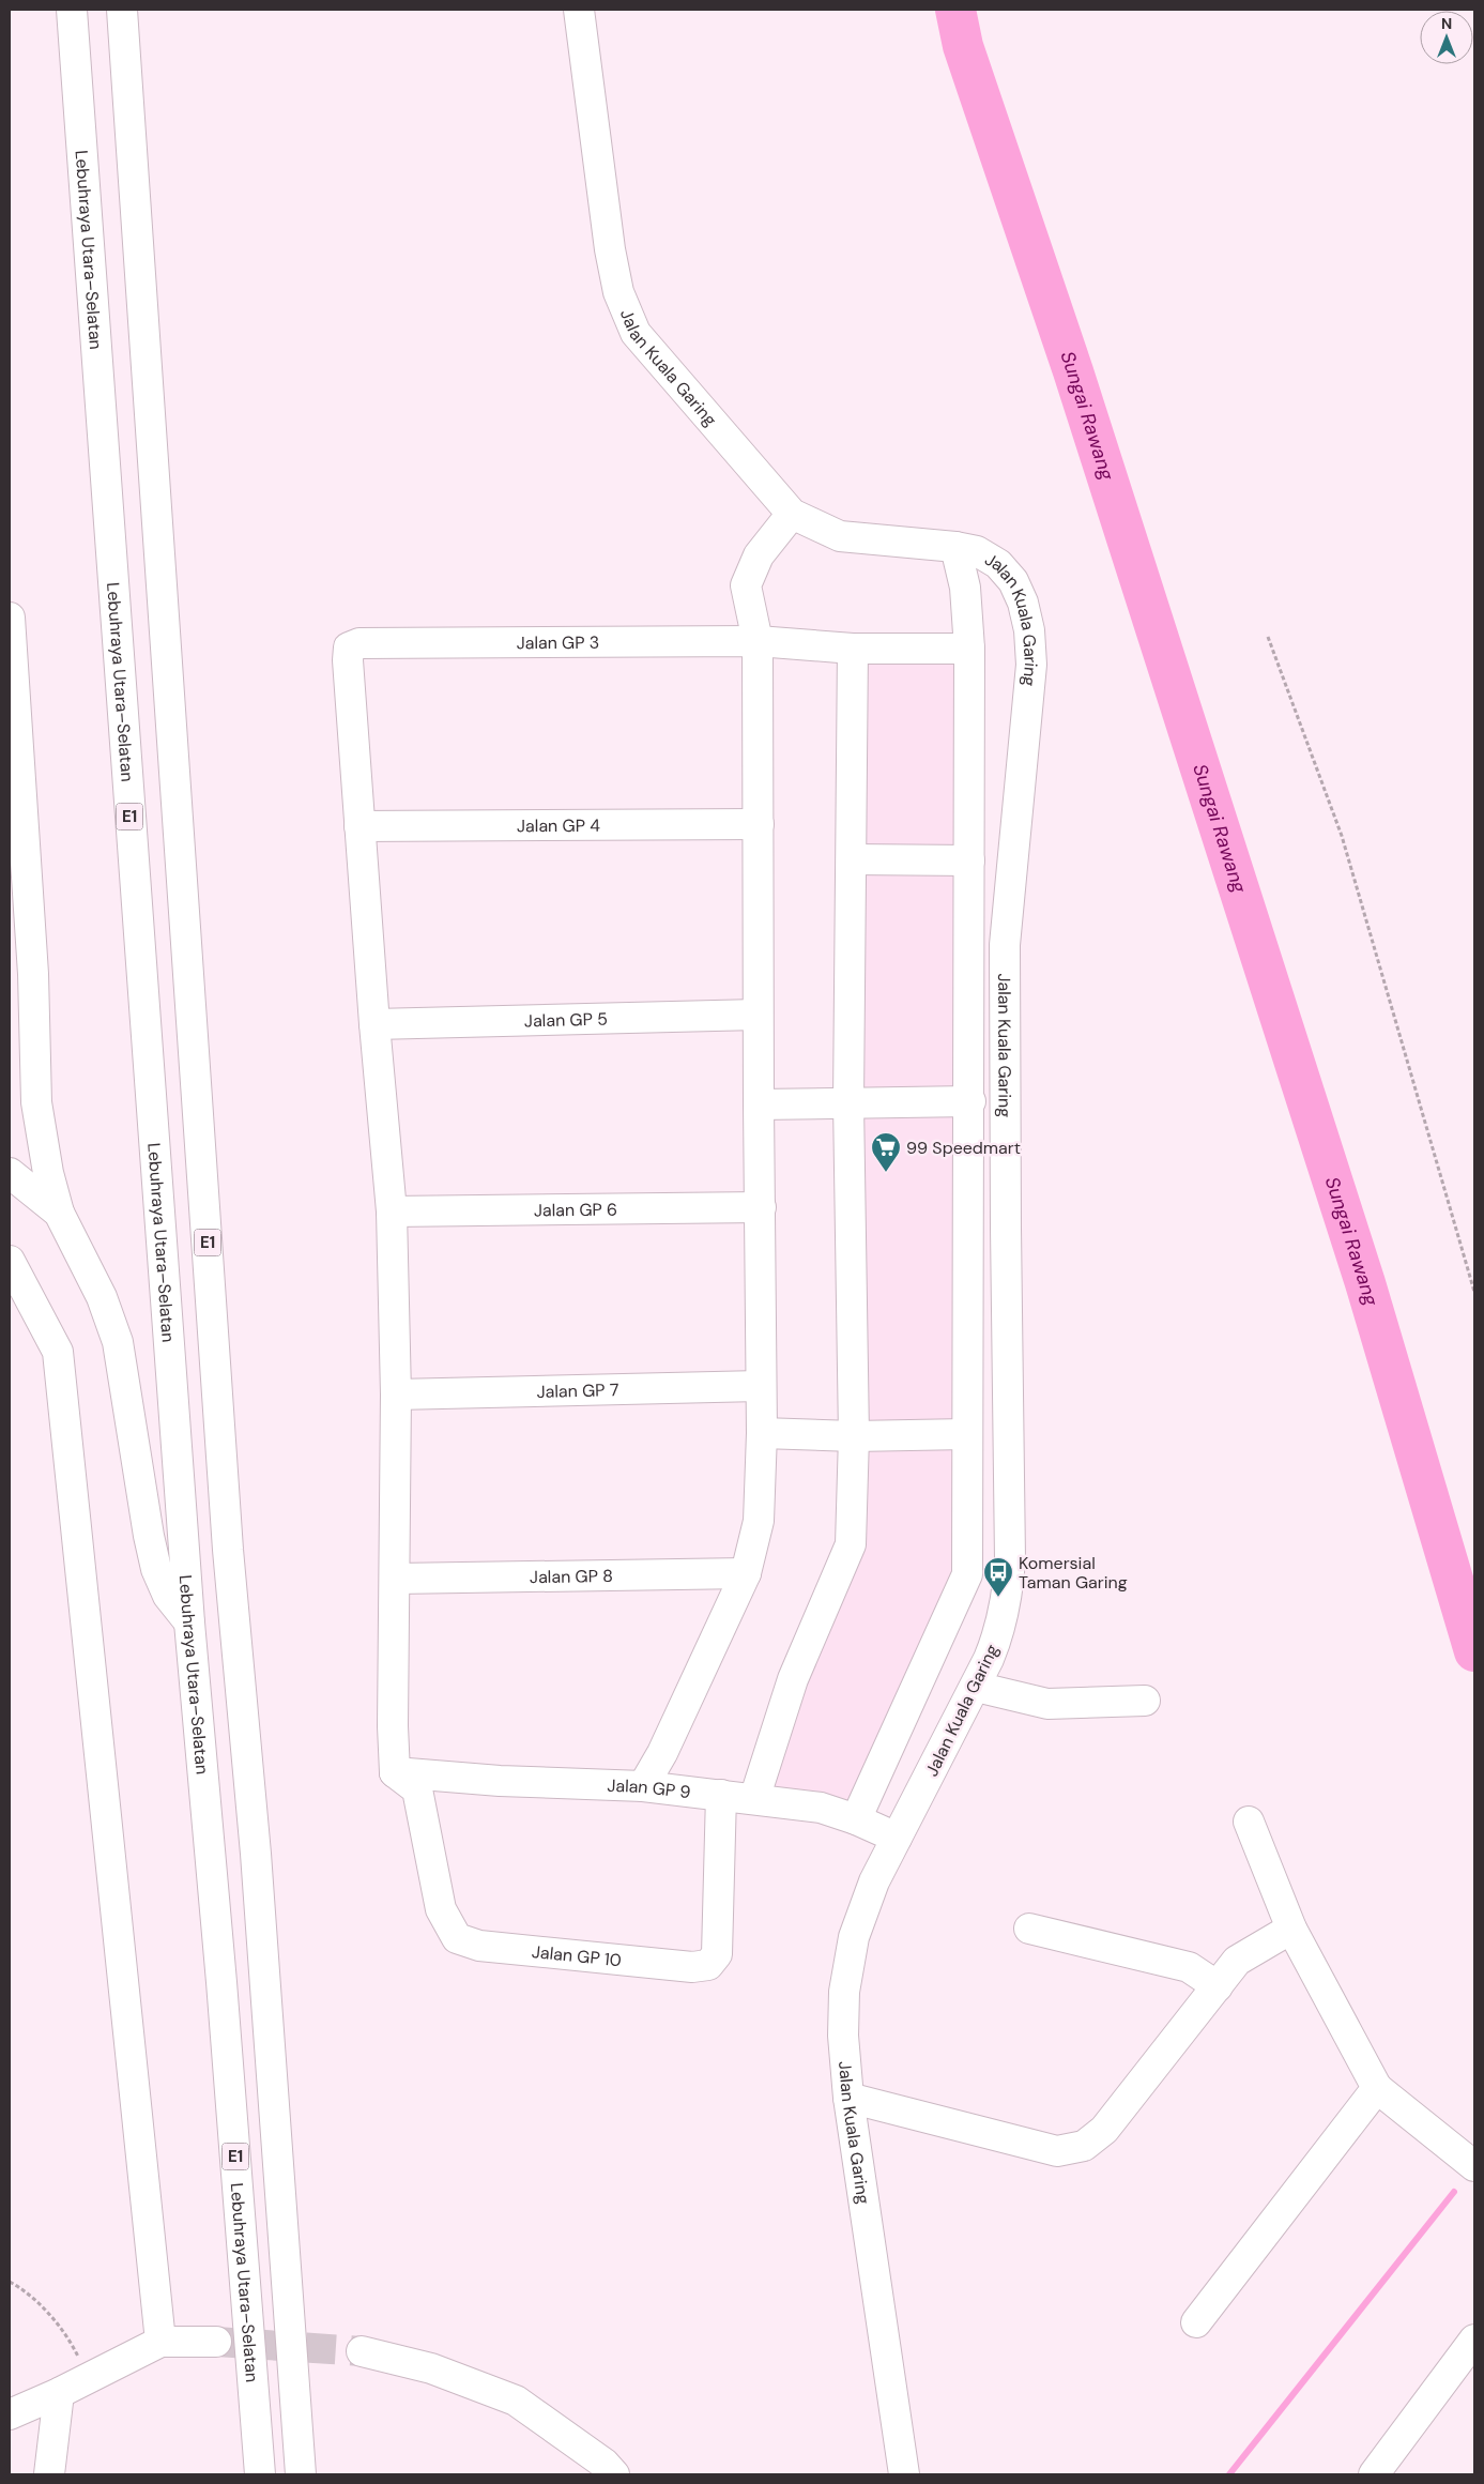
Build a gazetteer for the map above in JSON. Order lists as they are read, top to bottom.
{
  "streets": {
    "main road": [
      "Lebuhraya Utara–Selatan",
      "Jalan Kuala Garing",
      "Jalan GP 3",
      "E1",
      "Jalan GP 4",
      "Jalan GP 5",
      "Jalan GP 6",
      "Jalan GP 7",
      "Jalan GP 8",
      "Jalan GP 9",
      "Jalan GP 10"
    ]
  },
  "crossings": [
    ["Jalan Kuala Garing", "Jalan GP 9"],
    ["Jalan GP 3", "Jalan GP 4"],
    ["Jalan GP 9", "Jalan GP 10"]
  ],
  "water": ["Sungai Rawang"],
  "places": {
    "supermarket": ["99 Speedmart"],
    "bus stop": ["Komersial Taman Garing"]
  },
  "north": "top"
}
